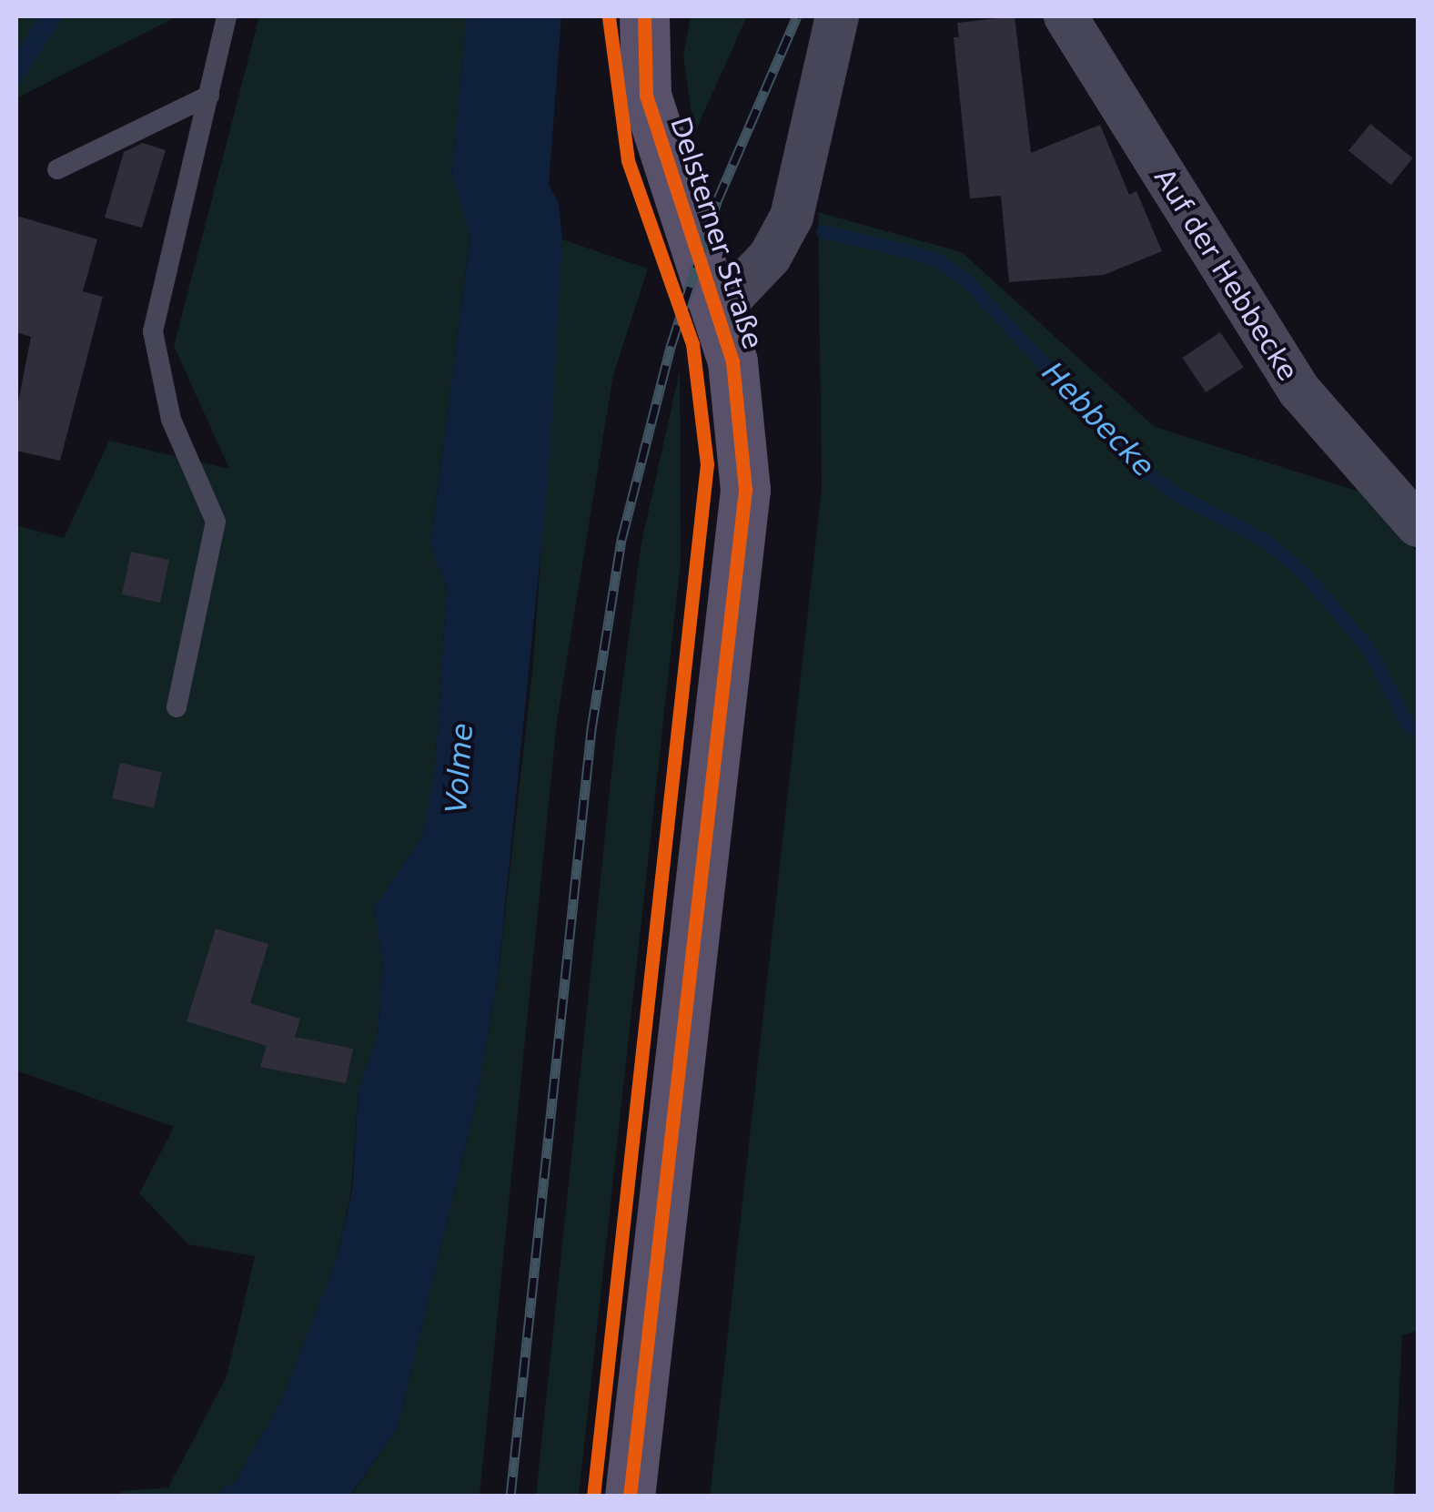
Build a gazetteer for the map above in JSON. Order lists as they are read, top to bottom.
{
  "streets": {
    "main road": ["Delsterner Straße"],
    "street": ["Auf der Hebbecke"]
  },
  "water": ["Hebbecke", "Volme"]
}
